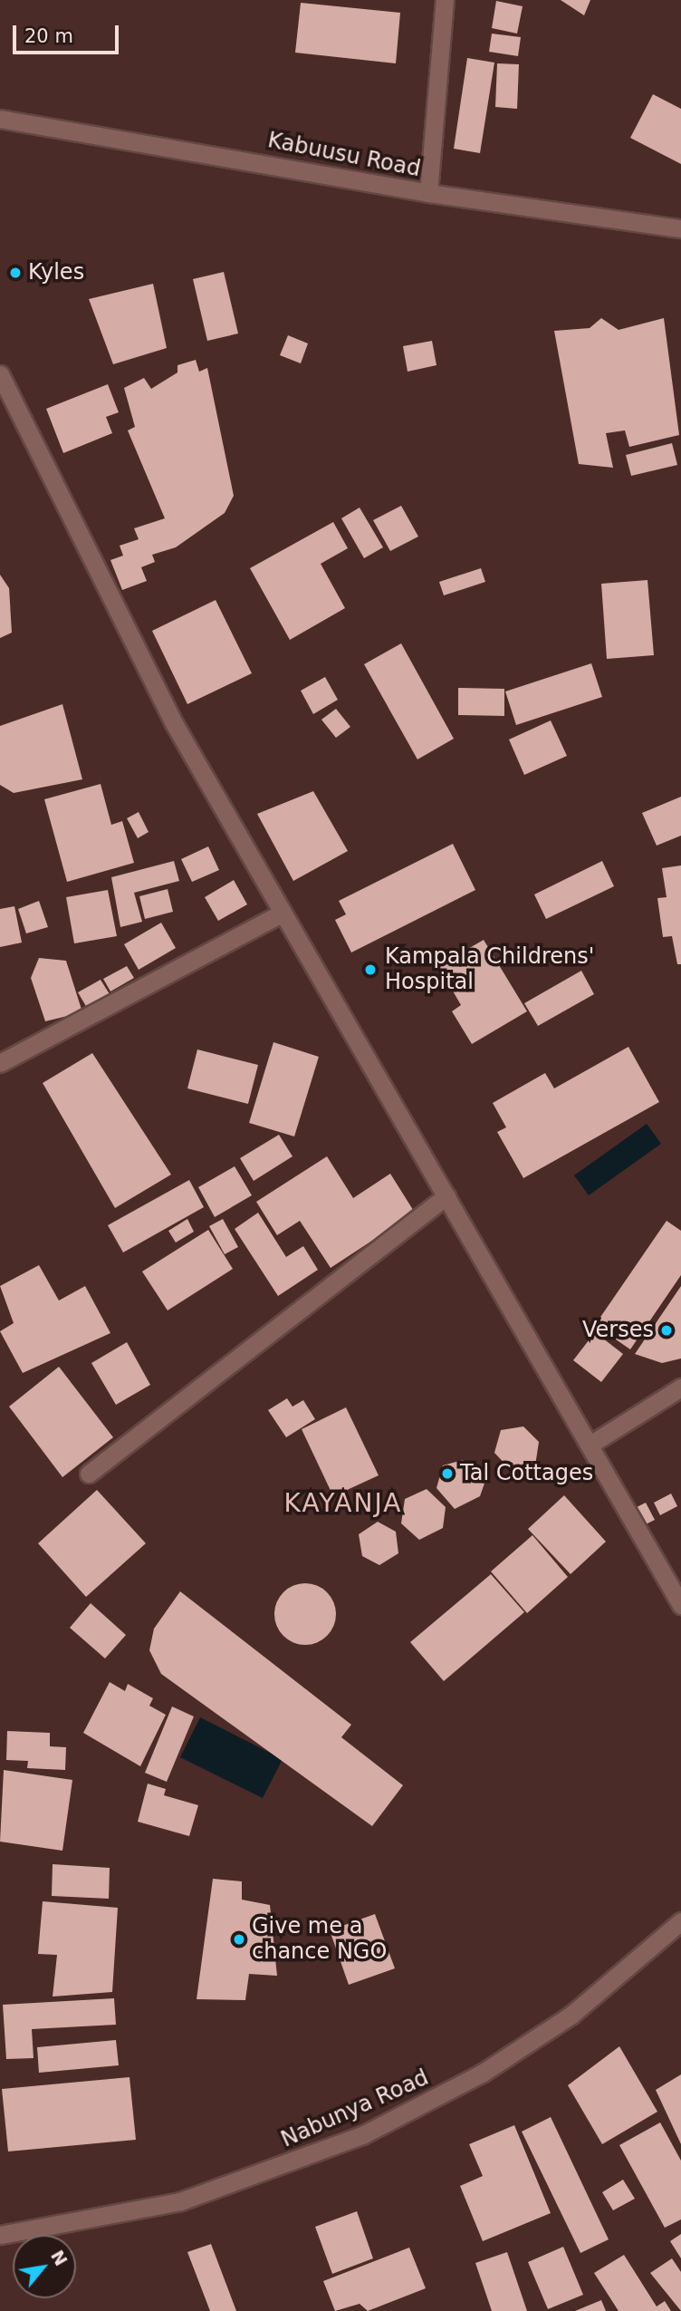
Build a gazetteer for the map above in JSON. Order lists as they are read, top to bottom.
{
  "streets": {
    "street": ["Kabuusu Road", "Nabunya Road"]
  },
  "districts": ["KAYANJA"],
  "places": [
    "Kyles",
    "Kampala Childrens' Hospital",
    "Verses",
    "Tal Cottages",
    "Give me a chance NGO"
  ],
  "scale_bar": "20 m",
  "north": "top right"
}
